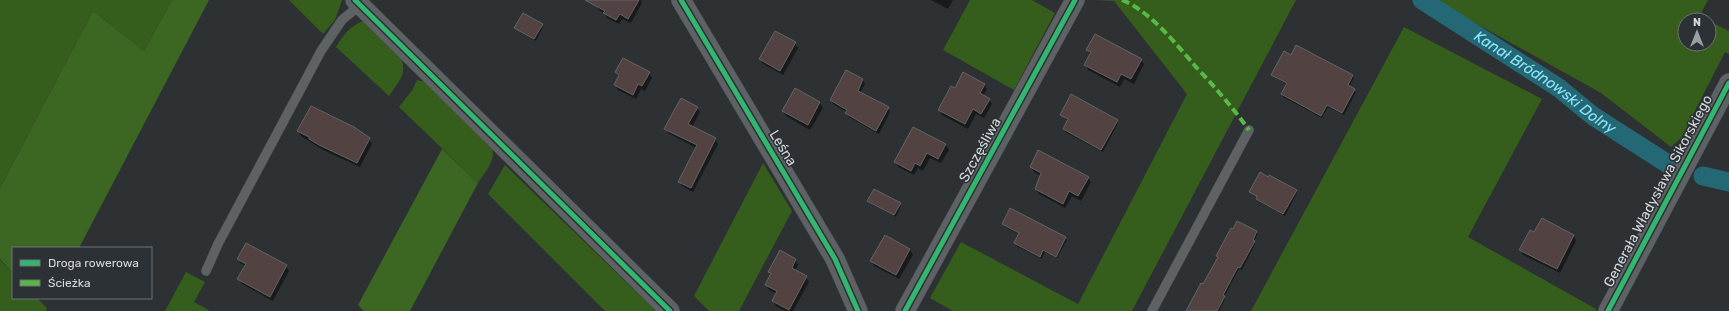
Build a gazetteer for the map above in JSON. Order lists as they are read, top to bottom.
{
  "streets": {
    "street": ["Leśna", "Szczęśliwa", "Generała Władysława Sikorskiego"]
  },
  "water": ["Kanał Bródnowski Dolny"],
  "legend": ["Droga rowerowa", "Ścieżka"],
  "north": "top"
}
